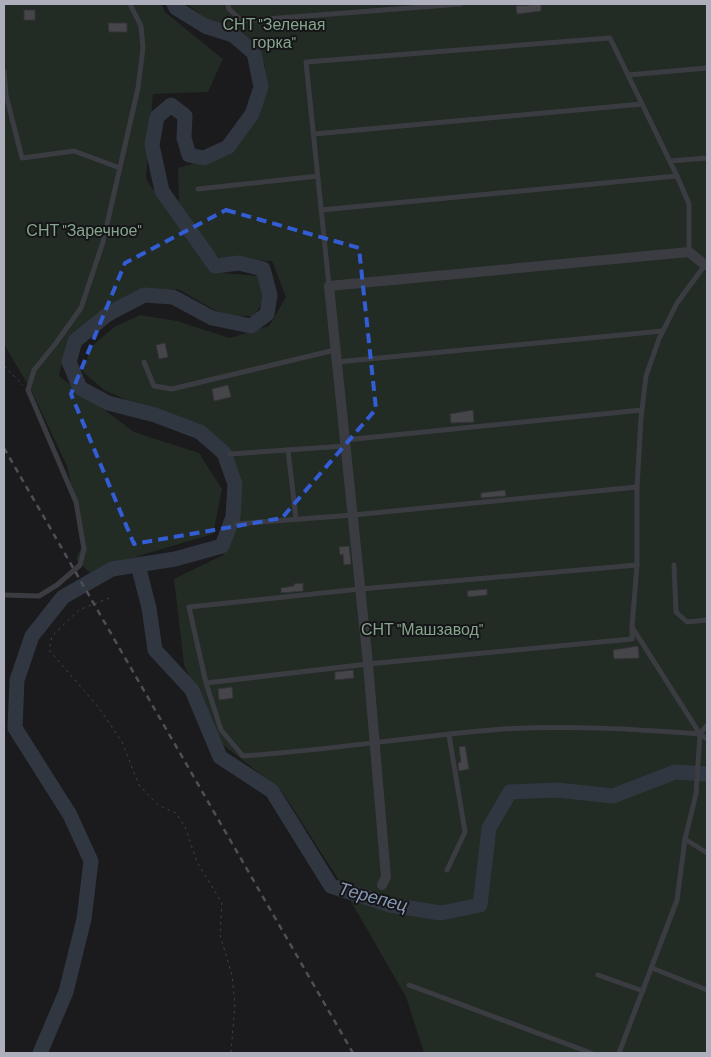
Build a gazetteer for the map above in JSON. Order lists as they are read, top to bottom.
{
  "water": ["Терепец"],
  "parks": ["СНТ \"Зеленая горка\"", "СНТ \"Заречное\"", "СНТ \"Машзавод\""]
}
